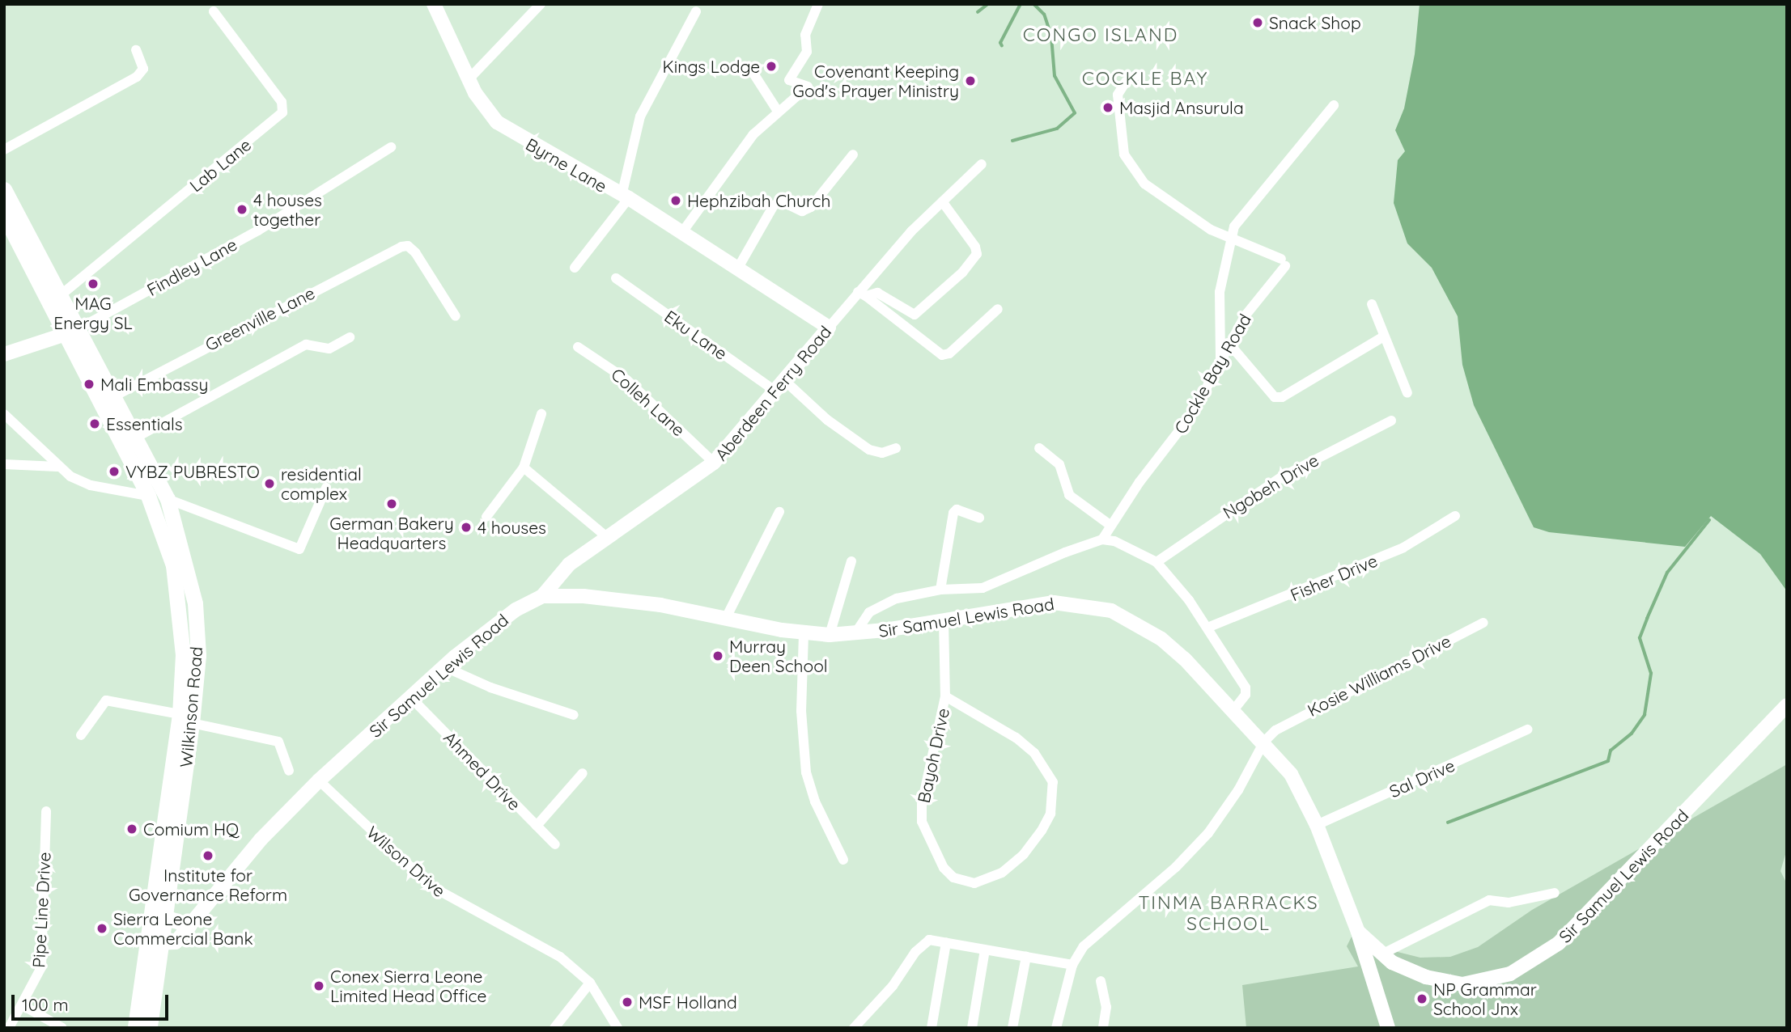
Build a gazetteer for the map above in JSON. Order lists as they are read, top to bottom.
{
  "streets": {
    "main road": [
      "Byrne Lane",
      "Aberdeen Ferry Road",
      "Sir Samuel Lewis Road",
      "Wilkinson Road"
    ],
    "street": [
      "Lab Lane",
      "Findley Lane",
      "Greenville Lane",
      "Eku Lane",
      "Cockle Bay Road",
      "Colleh Lane",
      "Ngobeh Drive",
      "Fisher Drive",
      "Kosie Williams Drive",
      "Bayoh Drive",
      "Ahmed Drive",
      "Sal Drive",
      "Wilson Drive",
      "Pipe Line Drive"
    ]
  },
  "crossings": [
    ["Lab Lane", "Wilkinson Road"],
    ["Byrne Lane", "Aberdeen Ferry Road"],
    ["Findley Lane", "Wilkinson Road"],
    ["Greenville Lane", "Wilkinson Road"],
    ["Eku Lane", "Aberdeen Ferry Road"],
    ["Aberdeen Ferry Road", "Colleh Lane"],
    ["Aberdeen Ferry Road", "Sir Samuel Lewis Road"],
    ["Sir Samuel Lewis Road", "Kosie Williams Drive"],
    ["Sir Samuel Lewis Road", "Bayoh Drive"],
    ["Sir Samuel Lewis Road", "Ahmed Drive"],
    ["Sir Samuel Lewis Road", "Sal Drive"],
    ["Sir Samuel Lewis Road", "Wilson Drive"]
  ],
  "districts": ["CONGO ISLAND", "COCKLE BAY", "TINMA BARRACKS SCHOOL"],
  "places": [
    "Snack Shop",
    "Kings Lodge",
    "Covenant Keeping God's Prayer Ministry",
    "Masjid Ansurula",
    "Hephzibah Church",
    "4 houses together",
    "MAG Energy SL",
    "Mali Embassy",
    "Essentials",
    "VYBZ PUBRESTO",
    "residential complex",
    "German Bakery Headquarters",
    "4 houses",
    "Murray Deen School",
    "Comium HQ",
    "Institute for Governance Reform",
    "Sierra Leone Commercial Bank",
    "Conex Sierra Leone Limited Head Office",
    "NP Grammar School Jnx",
    "MSF Holland"
  ],
  "scale_bar": "100 m"
}
